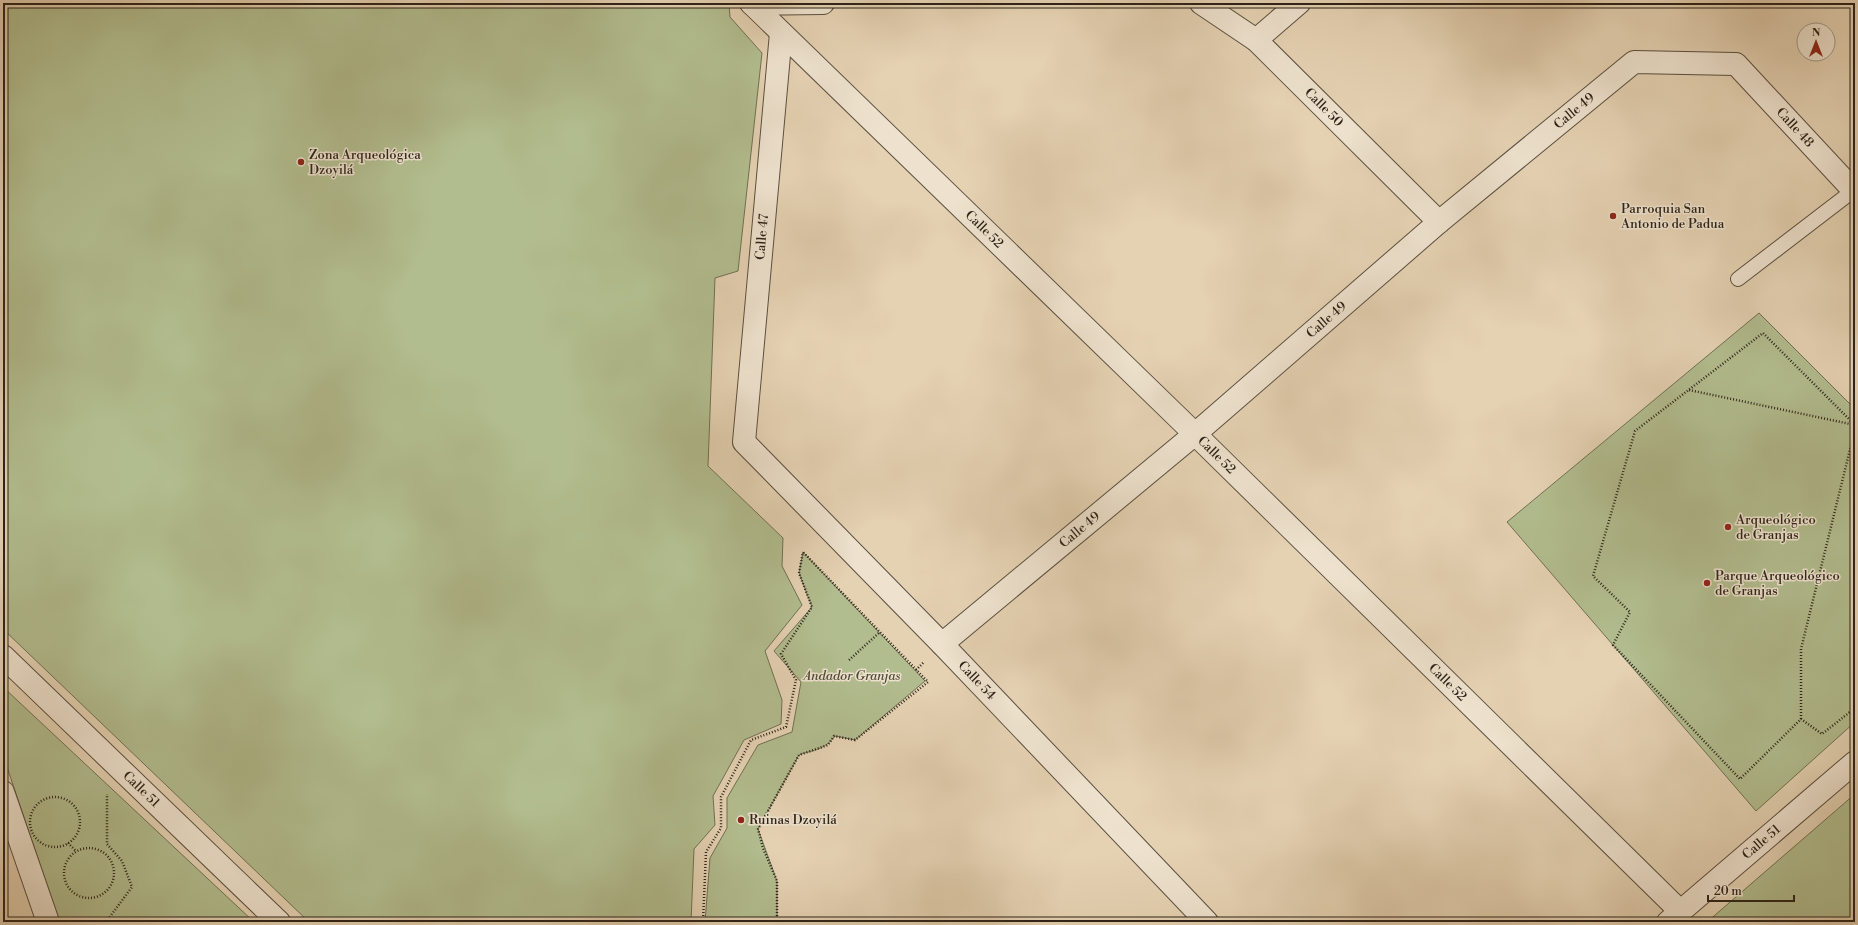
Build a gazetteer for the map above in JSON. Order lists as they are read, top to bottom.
{
  "streets": {
    "street": [
      "Calle 50",
      "Calle 49",
      "Calle 48",
      "Calle 52",
      "Calle 47",
      "Calle 54",
      "Calle 51"
    ]
  },
  "crossings": [
    ["Calle 50", "Calle 49"],
    ["Calle 49", "Calle 48"],
    ["Calle 49", "Calle 52"],
    ["Calle 49", "Calle 54"],
    ["Calle 52", "Calle 47"],
    ["Calle 52", "Calle 51"],
    ["Calle 47", "Calle 54"]
  ],
  "parks": ["Andador Granjas"],
  "places": [
    "Zona Arqueológica Dzoyilá",
    "Parroquia San Antonio de Padua",
    "Arqueológico de Granjas",
    "Parque Arqueológico de Granjas",
    "Ruinas Dzoyilá"
  ],
  "scale_bar": "20 m",
  "north": "top"
}
